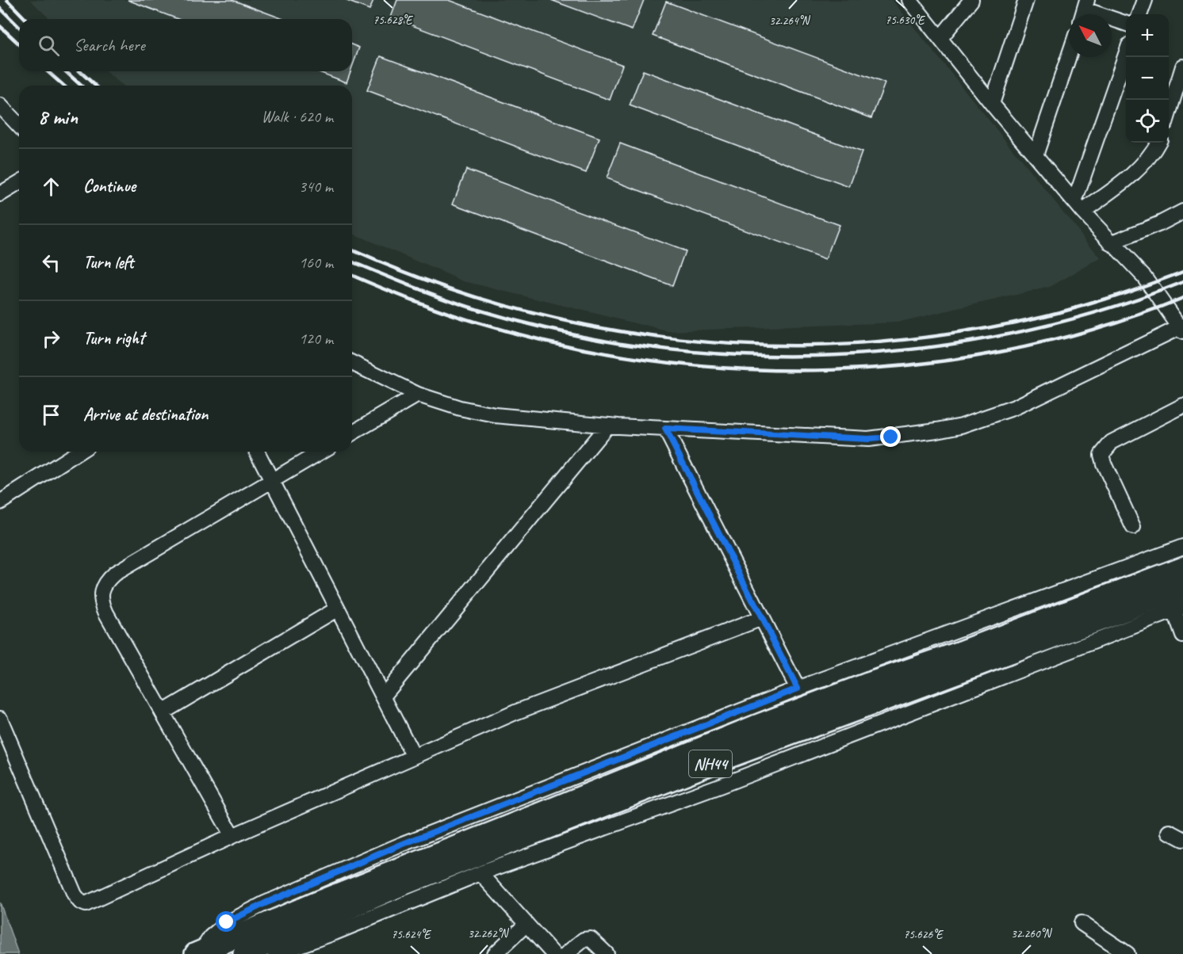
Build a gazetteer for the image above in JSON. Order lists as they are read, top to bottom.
{
  "streets": {
    "highway": ["NH44"]
  },
  "north": "top left",
  "page": {
    "map_buttons": ["+", "−"],
    "search": "Search here",
    "heading": ["8 min", "Walk · 620 m"],
    "list": [
      ["Continue", "340 m"],
      ["Turn left", "160 m"],
      ["Turn right", "120 m"],
      "Arrive at destination"
    ]
  },
  "coordinates": [
    "75.628°E",
    "75.630°E",
    "32.264°N",
    "32.262°N",
    "32.260°N",
    "75.624°E",
    "75.626°E"
  ]
}
